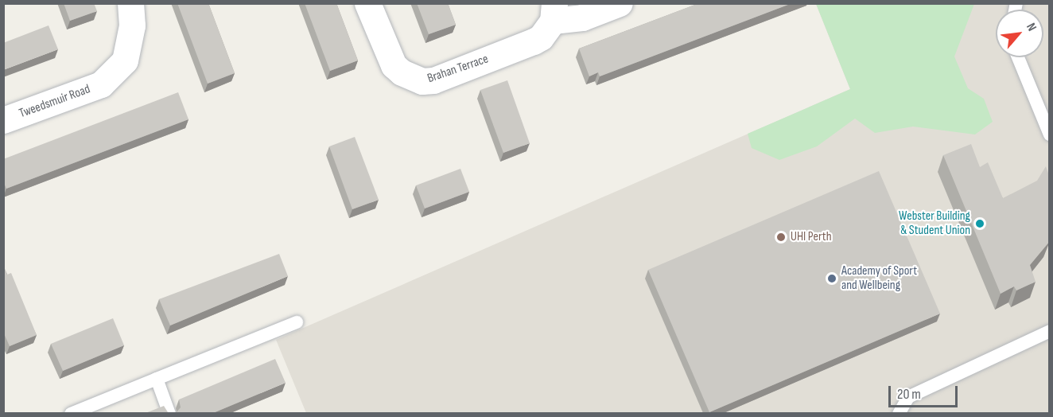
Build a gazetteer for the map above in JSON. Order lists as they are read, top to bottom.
{
  "streets": {
    "street": ["Brahan Terrace", "Tweedsmuir Road"]
  },
  "places": ["Webster Building & Student Union", "UHI Perth", "Academy of Sport and Wellbeing"],
  "scale_bar": "20 m",
  "north": "top right"
}
